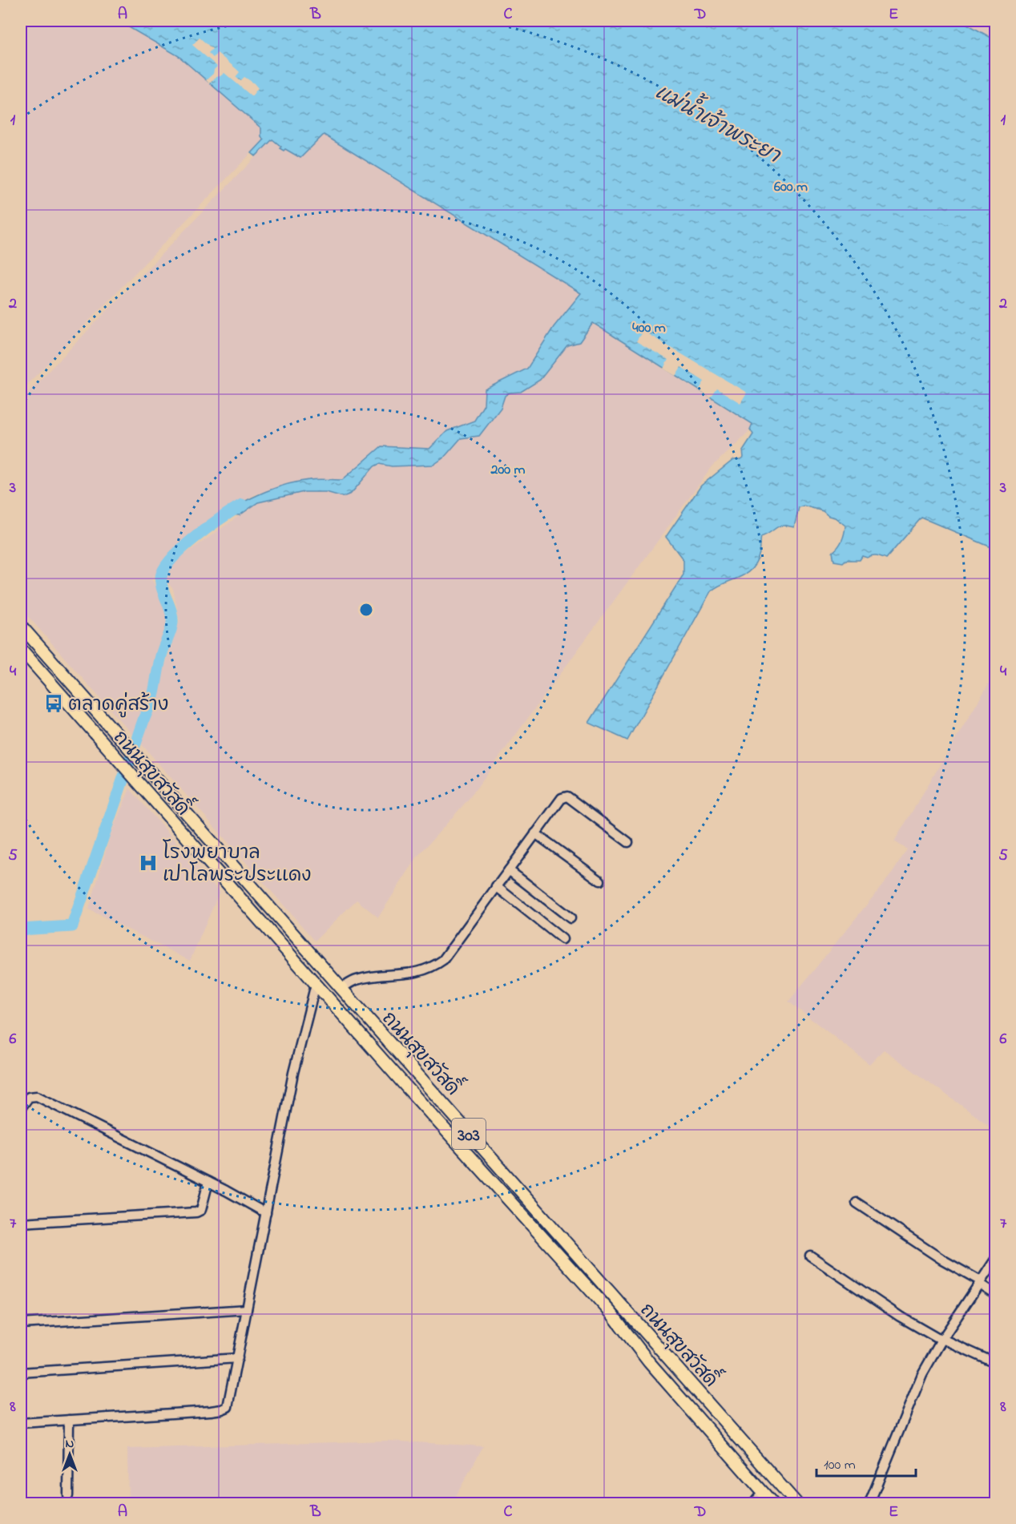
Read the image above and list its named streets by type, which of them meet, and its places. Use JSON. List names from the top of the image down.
{
  "streets": {
    "main road": ["ถนนสุขสวัสดิ์", "303"]
  },
  "water": ["แม่น้ำเจ้าพระยา"],
  "places": {
    "bus stop": ["ตลาดคู่สร้าง"],
    "hospital": ["โรงพยาบาล เปาโลพระประแดง"]
  },
  "scale_bar": "100 m",
  "north": "top",
  "grid": {
    "columns": [
      "A",
      "B",
      "C",
      "D",
      "E"
    ],
    "rows": [
      "1",
      "2",
      "3",
      "4",
      "5",
      "6",
      "7",
      "8"
    ]
  },
  "rings": ["600 m", "400 m", "200 m"]
}
